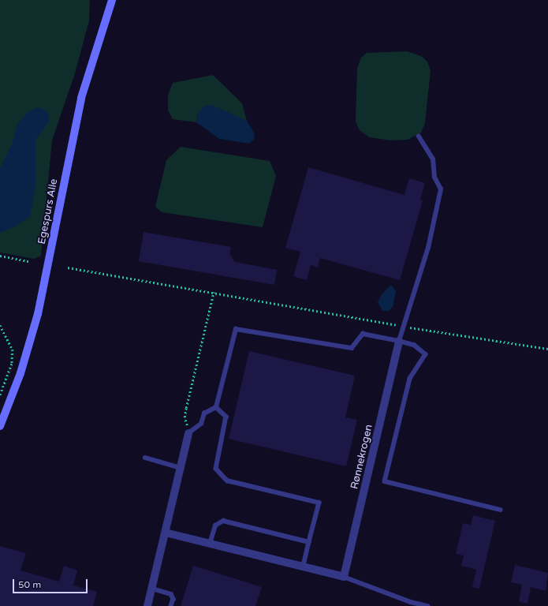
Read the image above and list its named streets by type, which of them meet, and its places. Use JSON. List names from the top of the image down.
{
  "streets": {
    "street": ["Egespurs Alle", "Rønnekrogen"]
  },
  "scale_bar": "50 m"
}
